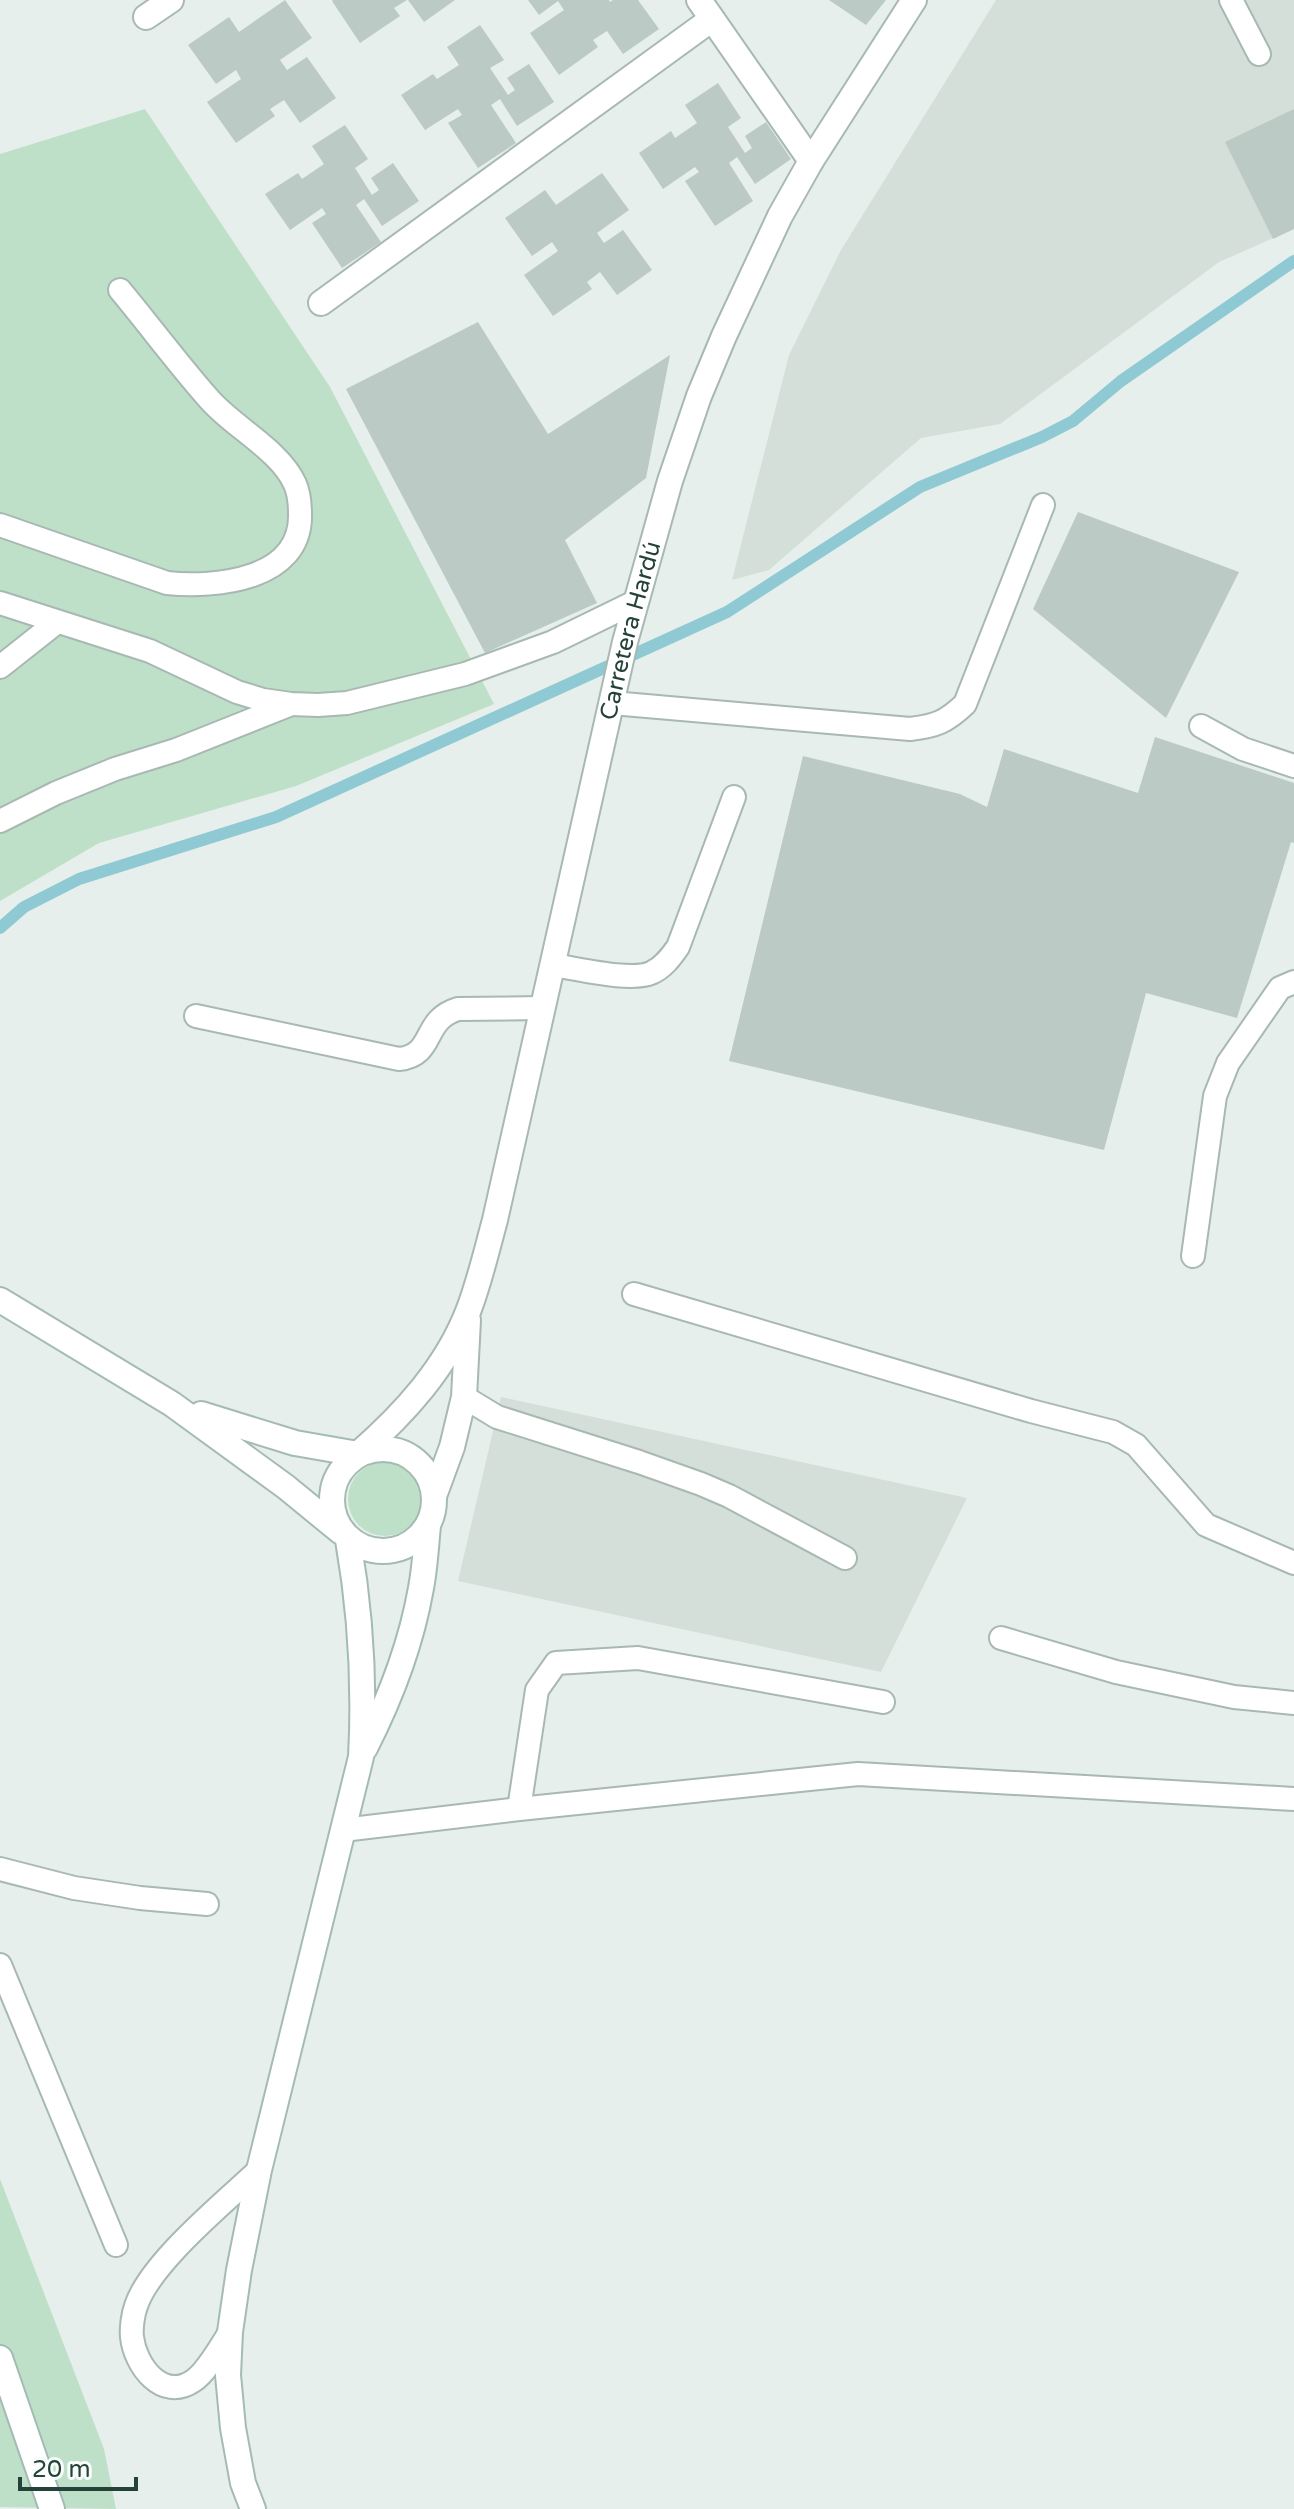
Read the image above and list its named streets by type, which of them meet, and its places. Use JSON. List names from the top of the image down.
{
  "streets": {
    "street": ["Carretera Hardú"]
  },
  "scale_bar": "20 m"
}
